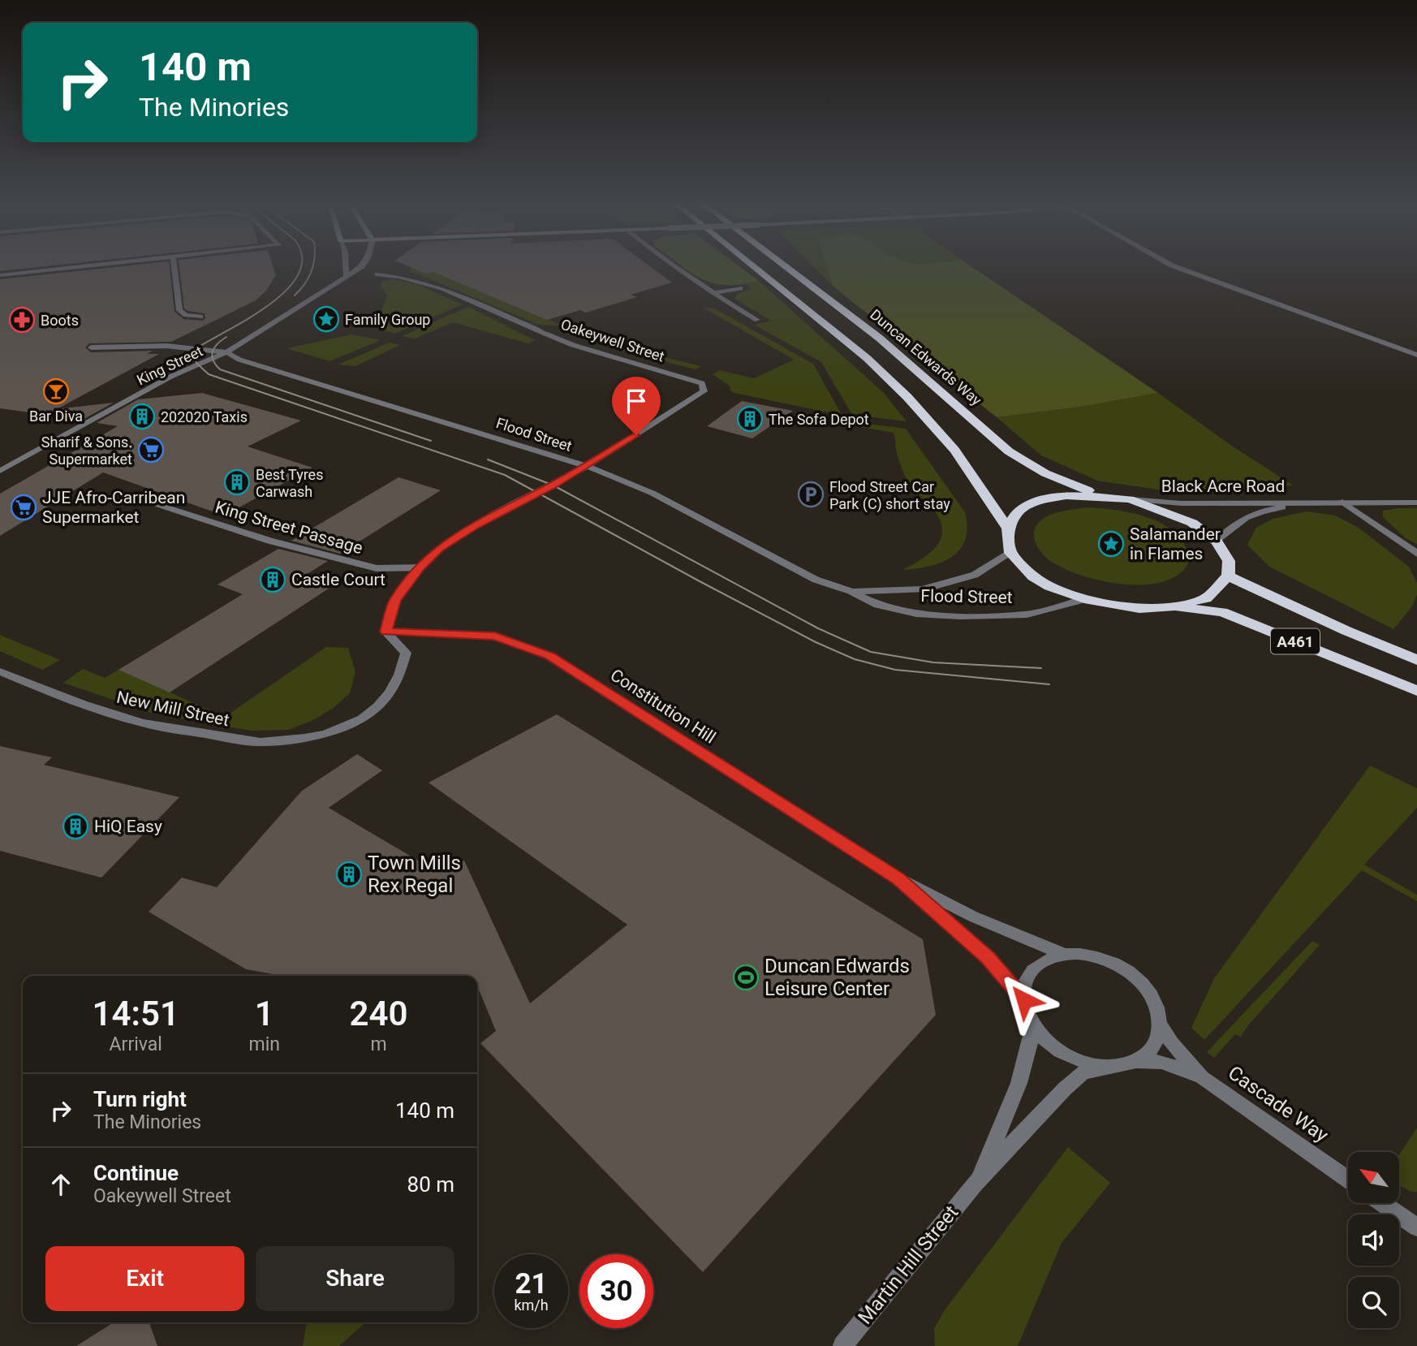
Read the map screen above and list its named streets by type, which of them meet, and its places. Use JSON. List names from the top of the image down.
{
  "streets": {
    "highway": ["Duncan Edwards Way", "A461"],
    "street": [
      "Oakeywell Street",
      "King Street",
      "Flood Street",
      "Black Acre Road",
      "King Street Passage",
      "Constitution Hill",
      "New Mill Street",
      "Cascade Way",
      "Martin Hill Street"
    ]
  },
  "crossings": [
    ["Oakeywell Street", "Flood Street"],
    ["King Street", "Flood Street"],
    ["Flood Street", "A461"],
    ["Constitution Hill", "New Mill Street"],
    ["Constitution Hill", "Cascade Way"],
    ["Constitution Hill", "Martin Hill Street"],
    ["Cascade Way", "Martin Hill Street"]
  ],
  "places": {
    "place": ["Family Group", "Salamander in Flames"],
    "pharmacy": ["Boots"],
    "bar": ["Bar Diva"],
    "building": [
      "202020 Taxis",
      "The Sofa Depot",
      "Best Tyres Carwash",
      "Castle Court",
      "HiQ Easy",
      "Town Mills Rex Regal"
    ],
    "supermarket": ["Sharif & Sons. Supermarket", "JJE Afro-Carribean Supermarket"],
    "parking": ["Flood Street Car Park (C) short stay"],
    "sports": ["Duncan Edwards Leisure Center"]
  },
  "north": "top left",
  "page": {
    "turn": ["140 m", "The Minories"],
    "eta": [
      "14:51",
      "Arrival",
      "1",
      "min",
      "240",
      "m"
    ],
    "list": [
      {
        "name": "Turn right",
        "note": "The Minories",
        "value": "140 m"
      },
      {
        "name": "Continue",
        "note": "Oakeywell Street",
        "value": "80 m"
      }
    ],
    "buttons": ["Exit", "Share"],
    "speed": "21 km/h",
    "limit": "30"
  }
}
